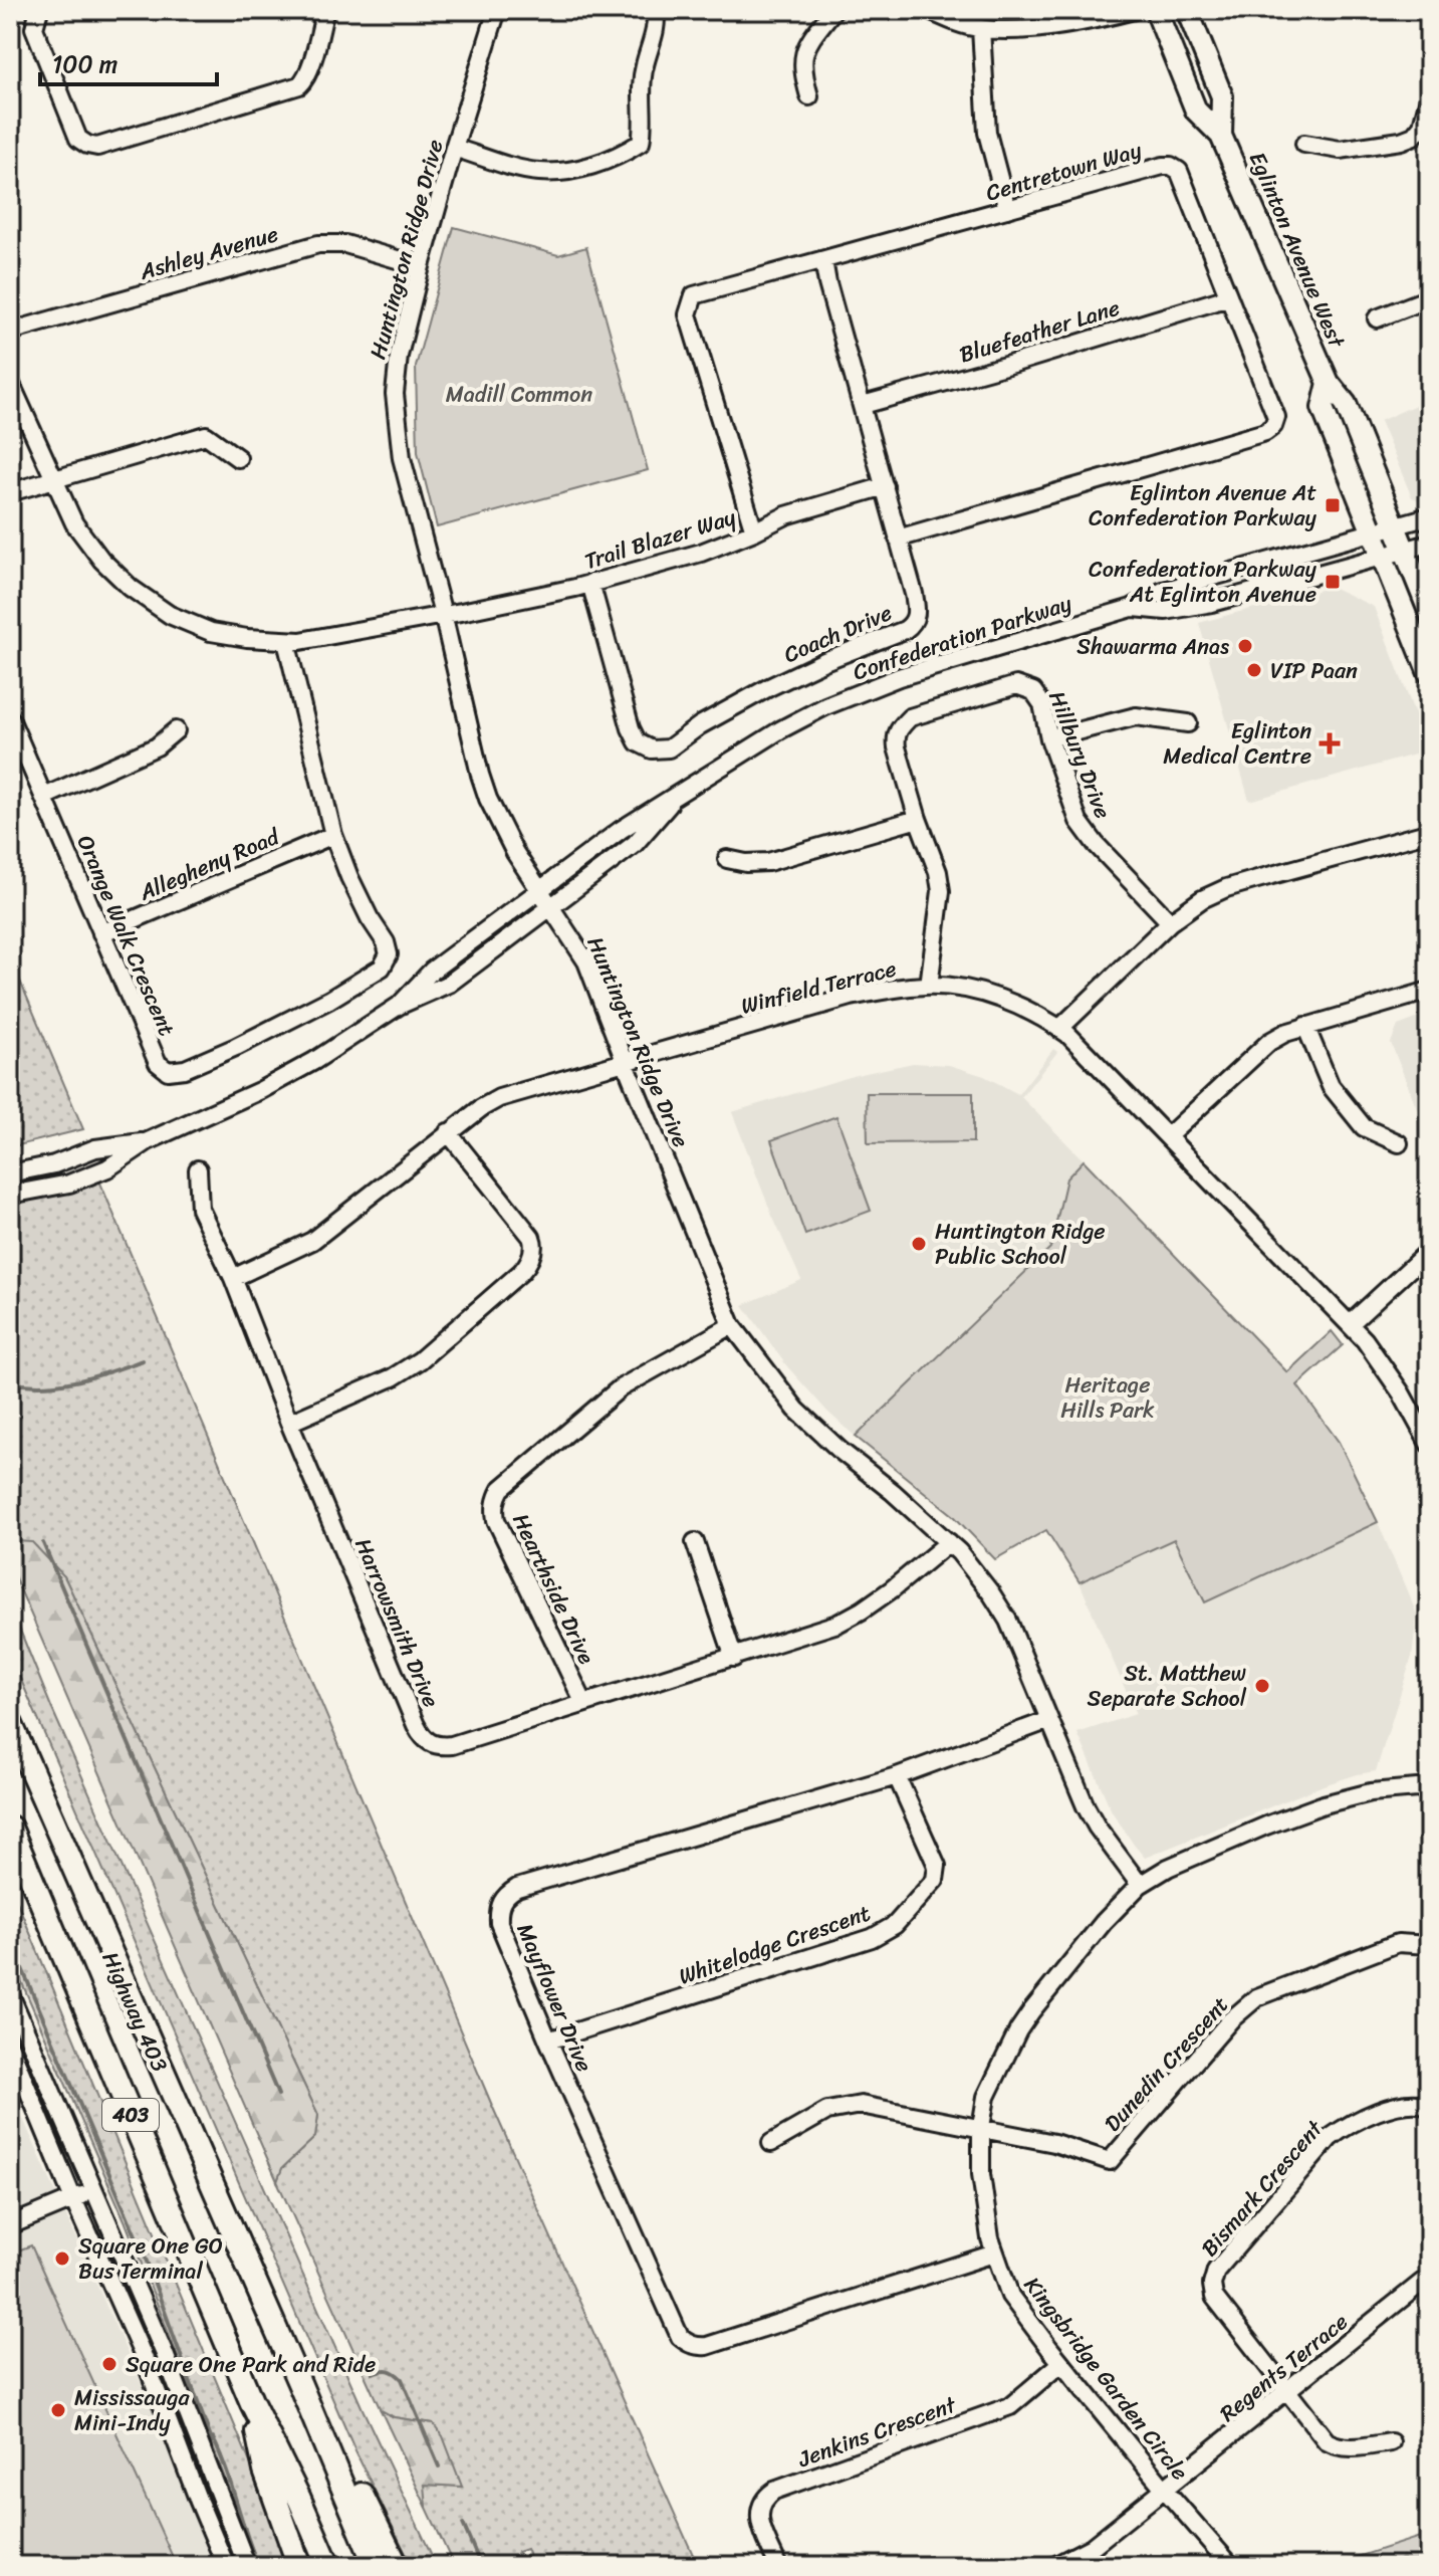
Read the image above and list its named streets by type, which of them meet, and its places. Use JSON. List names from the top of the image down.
{
  "streets": {
    "highway": ["Highway 403", "403"],
    "main road": ["Eglinton Avenue West"],
    "street": [
      "Centretown Way",
      "Huntington Ridge Drive",
      "Ashley Avenue",
      "Bluefeather Lane",
      "Trail Blazer Way",
      "Coach Drive",
      "Confederation Parkway",
      "Hillbury Drive",
      "Allegheny Road",
      "Orange Walk Crescent",
      "Winfield Terrace",
      "Hearthside Drive",
      "Harrowsmith Drive",
      "Whitelodge Crescent",
      "Mayflower Drive",
      "Dunedin Crescent",
      "Bismark Crescent",
      "Regents Terrace",
      "Kingsbridge Garden Circle",
      "Jenkins Crescent"
    ]
  },
  "crossings": [
    ["Centretown Way", "Bluefeather Lane"],
    ["Centretown Way", "Trail Blazer Way"],
    ["Centretown Way", "Coach Drive"],
    ["Huntington Ridge Drive", "Ashley Avenue"],
    ["Huntington Ridge Drive", "Trail Blazer Way"],
    ["Huntington Ridge Drive", "Confederation Parkway"],
    ["Huntington Ridge Drive", "Winfield Terrace"],
    ["Huntington Ridge Drive", "Hearthside Drive"],
    ["Huntington Ridge Drive", "Harrowsmith Drive"],
    ["Huntington Ridge Drive", "Mayflower Drive"],
    ["Huntington Ridge Drive", "Kingsbridge Garden Circle"],
    ["Eglinton Avenue West", "Confederation Parkway"],
    ["Bluefeather Lane", "Coach Drive"],
    ["Trail Blazer Way", "Coach Drive"],
    ["Trail Blazer Way", "Orange Walk Crescent"],
    ["Hillbury Drive", "Winfield Terrace"],
    ["Allegheny Road", "Orange Walk Crescent"],
    ["Winfield Terrace", "Harrowsmith Drive"],
    ["Hearthside Drive", "Harrowsmith Drive"],
    ["Whitelodge Crescent", "Mayflower Drive"],
    ["Mayflower Drive", "Kingsbridge Garden Circle"],
    ["Dunedin Crescent", "Kingsbridge Garden Circle"],
    ["Bismark Crescent", "Regents Terrace"],
    ["Regents Terrace", "Kingsbridge Garden Circle"],
    ["Kingsbridge Garden Circle", "Jenkins Crescent"]
  ],
  "parks": ["Madill Common", "Heritage Hills Park"],
  "places": {
    "transit": ["Eglinton Avenue At Confederation Parkway", "Confederation Parkway At Eglinton Avenue"],
    "other": [
      "Shawarma Anas",
      "VIP Paan",
      "Huntington Ridge Public School",
      "St. Matthew Separate School",
      "Square One GO Bus Terminal",
      "Square One Park and Ride",
      "Mississauga Mini-Indy"
    ],
    "health": ["Eglinton Medical Centre"]
  },
  "scale_bar": "100 m"
}
